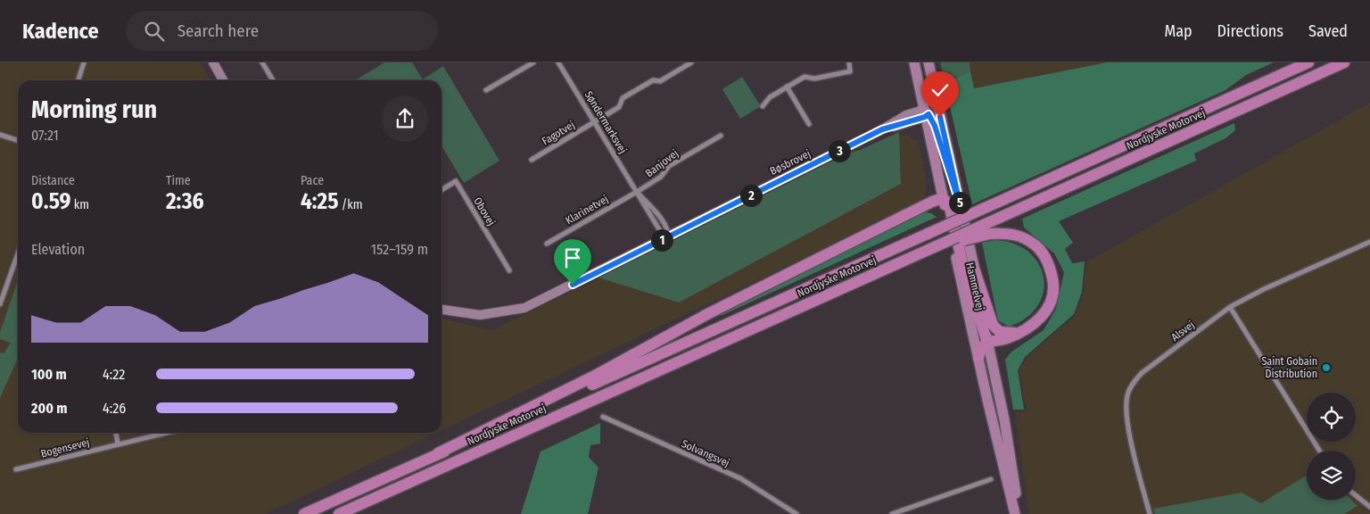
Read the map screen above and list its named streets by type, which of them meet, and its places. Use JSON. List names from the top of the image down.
{
  "streets": {
    "highway": ["Nordjyske Motorvej"],
    "main road": ["Hammelvej"],
    "street": [
      "Søndermarksvej",
      "Fagotvej",
      "Bøsbrovej",
      "Banjovej",
      "Klarinetvej",
      "Obovej",
      "Alsvej",
      "Bogensevej",
      "Solvangsvej"
    ]
  },
  "crossings": [
    ["Søndermarksvej", "Fagotvej"],
    ["Søndermarksvej", "Bøsbrovej"],
    ["Søndermarksvej", "Banjovej"],
    ["Søndermarksvej", "Klarinetvej"],
    ["Bøsbrovej", "Hammelvej"],
    ["Banjovej", "Klarinetvej"]
  ],
  "places": ["Saint Gobain Distribution"],
  "page": {
    "header": "Kadence",
    "search": "Search here",
    "nav": ["Map", "Directions", "Saved"],
    "heading": ["Morning run", "07:21"],
    "pins": [
      "3",
      "2",
      "5",
      "1"
    ],
    "stats": [
      ["Distance", "0.59 km"],
      ["Time", "2:36"],
      ["Pace", "4:25 /km"]
    ],
    "chart": ["Elevation", "152–159 m"],
    "list": [
      {
        "name": "100 m",
        "note": "4:22"
      },
      {
        "name": "200 m",
        "note": "4:26"
      }
    ]
  }
}
